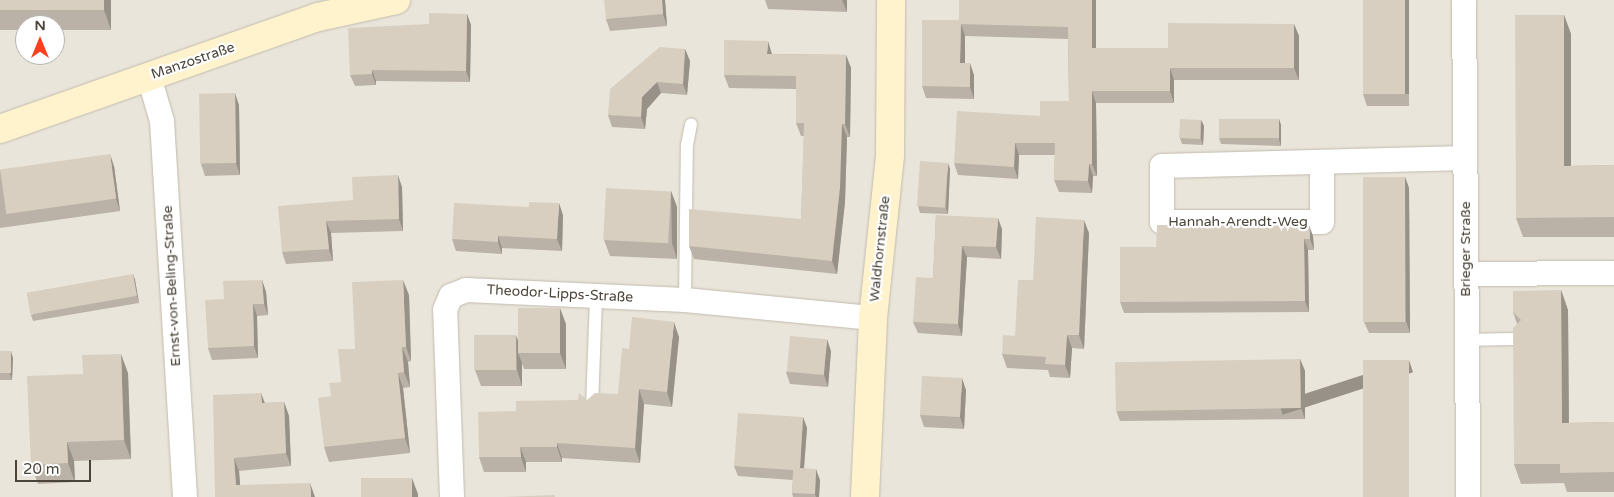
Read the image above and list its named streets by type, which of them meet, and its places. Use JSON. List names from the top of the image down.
{
  "streets": {
    "street": [
      "Manzostraße",
      "Hannah-Arendt-Weg",
      "Waldhornstraße",
      "Brieger Straße",
      "Ernst-von-Beling-Straße",
      "Theodor-Lipps-Straße"
    ]
  },
  "crossings": [
    ["Manzostraße", "Ernst-von-Beling-Straße"],
    ["Hannah-Arendt-Weg", "Brieger Straße"],
    ["Waldhornstraße", "Theodor-Lipps-Straße"]
  ],
  "scale_bar": "20 m",
  "north": "top"
}
